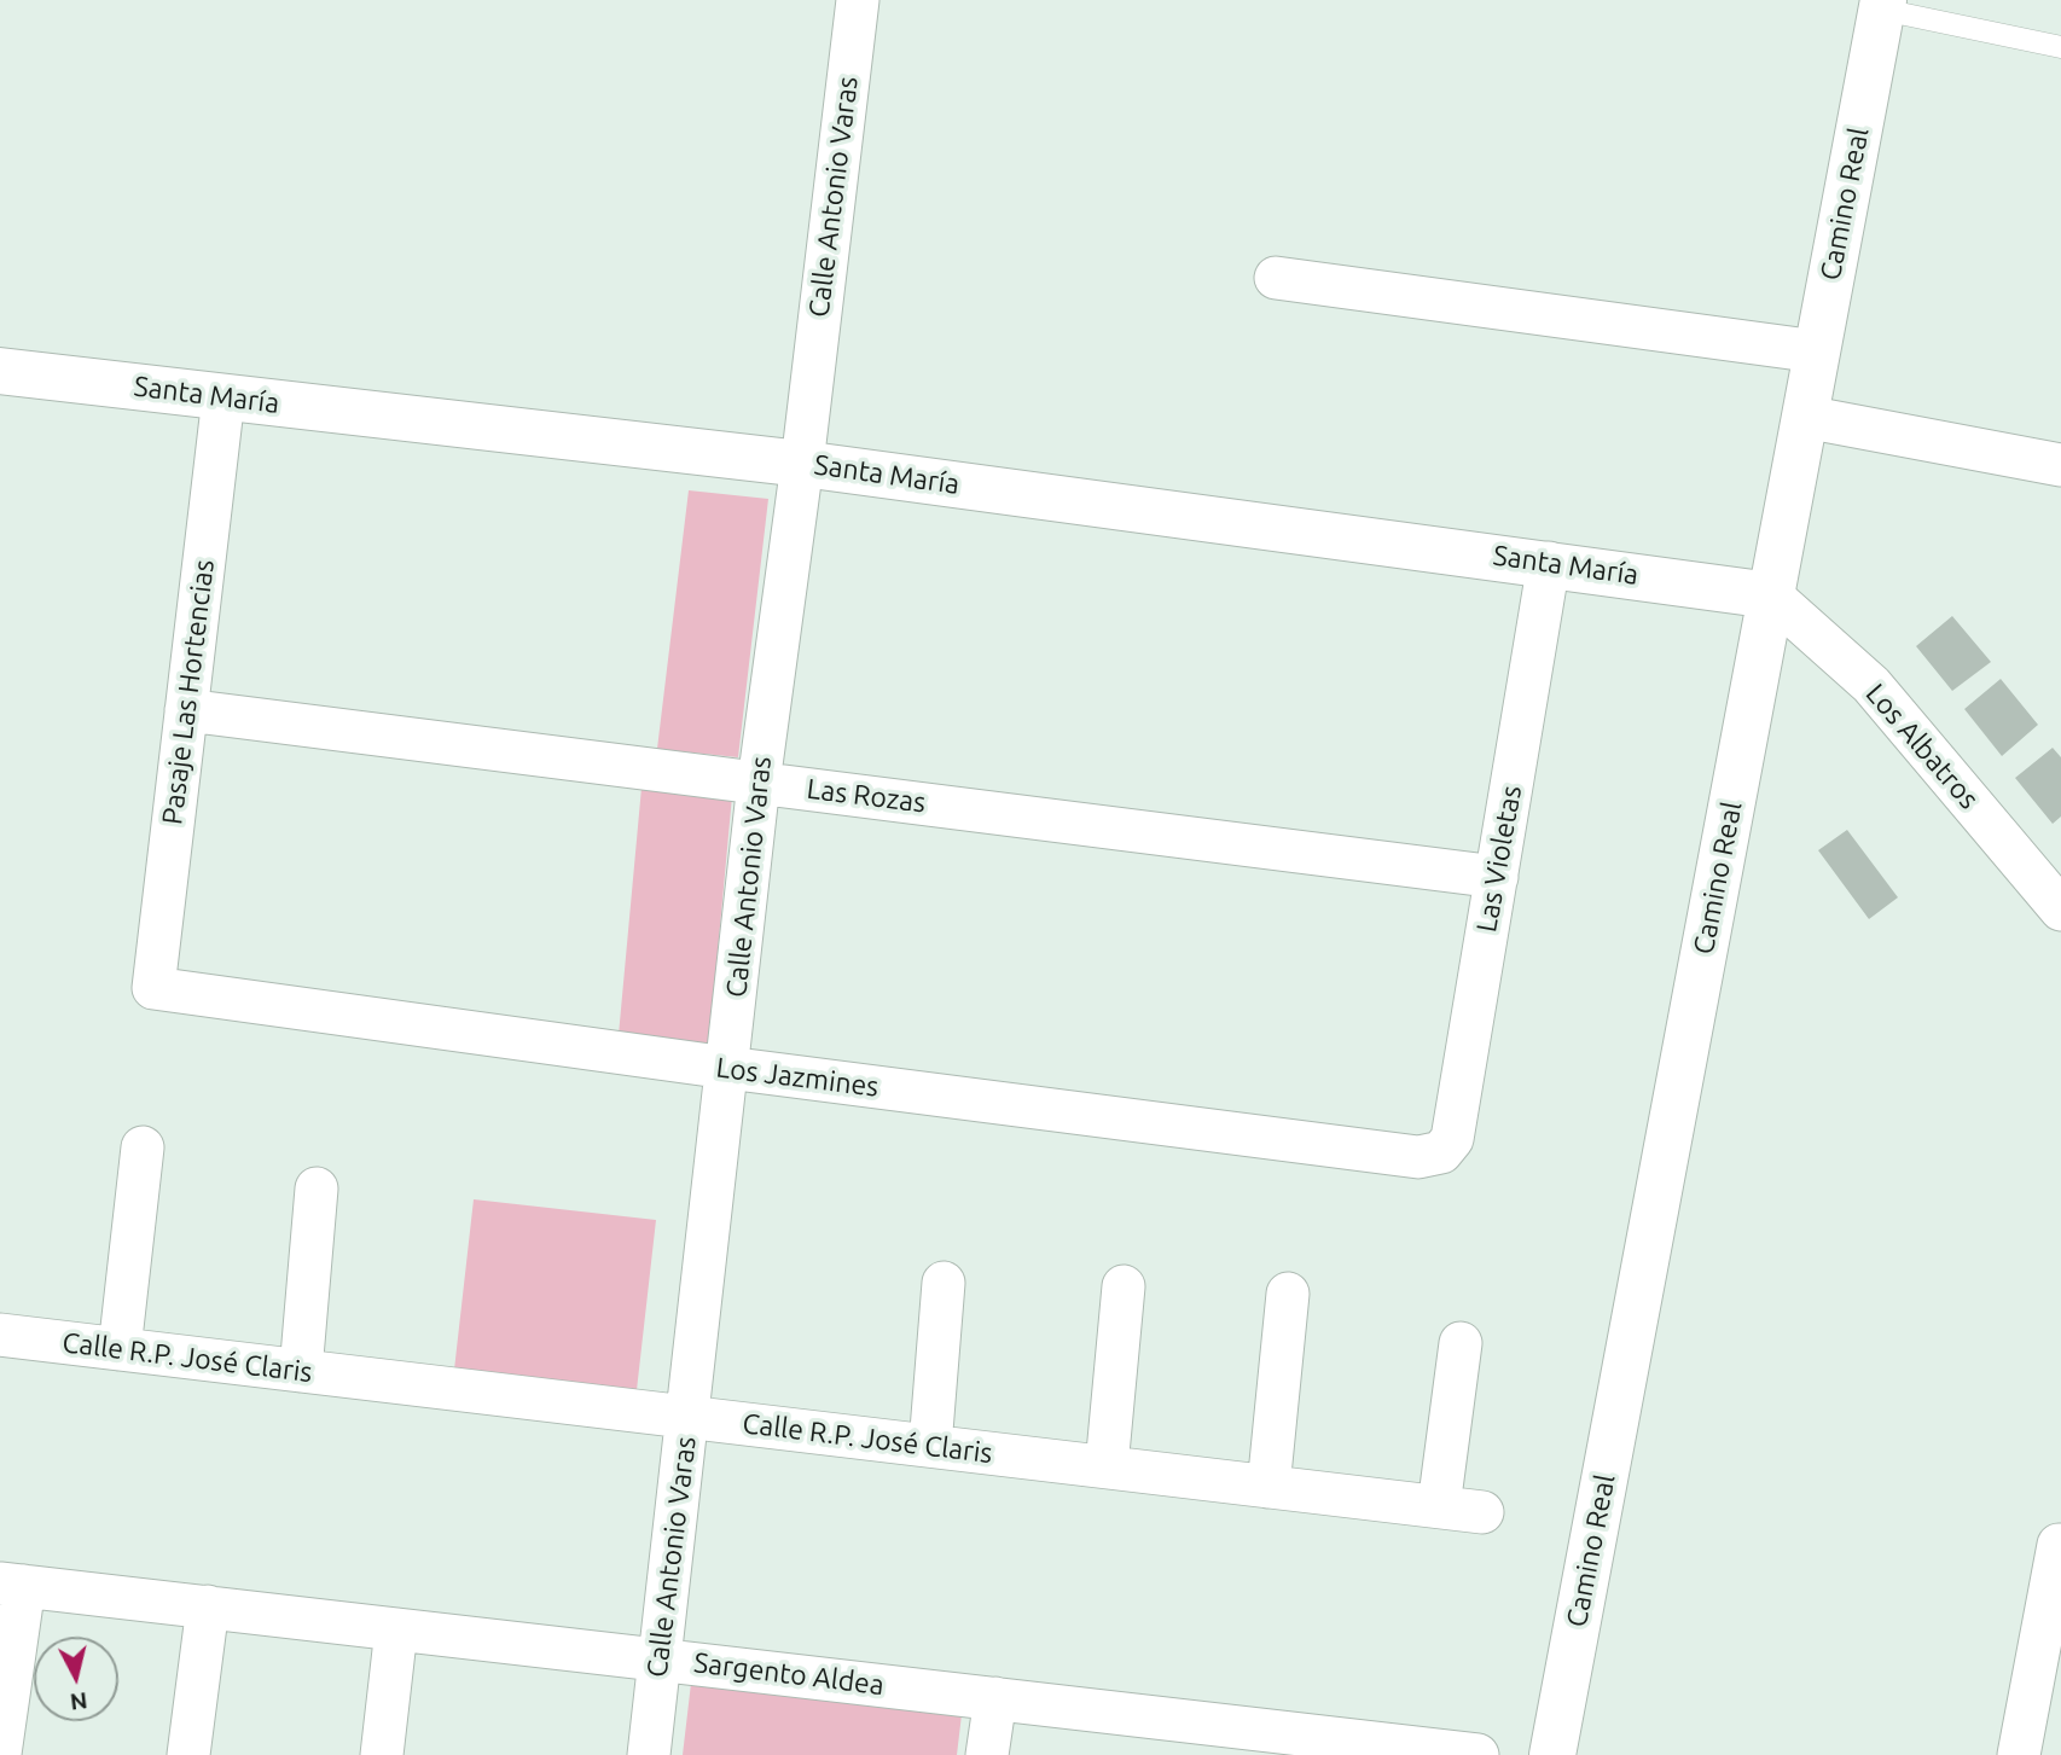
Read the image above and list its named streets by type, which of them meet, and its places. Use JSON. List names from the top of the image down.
{
  "streets": {
    "street": [
      "Calle Antonio Varas",
      "Camino Real",
      "Santa María",
      "Pasaje Las Hortencias",
      "Los Albatros",
      "Las Rozas",
      "Las Violetas",
      "Los Jazmines",
      "Calle R.P. José Claris",
      "Sargento Aldea"
    ]
  },
  "crossings": [
    ["Calle Antonio Varas", "Santa María"],
    ["Calle Antonio Varas", "Las Rozas"],
    ["Calle Antonio Varas", "Los Jazmines"],
    ["Calle Antonio Varas", "Calle R.P. José Claris"],
    ["Calle Antonio Varas", "Sargento Aldea"],
    ["Camino Real", "Santa María"],
    ["Camino Real", "Los Albatros"],
    ["Santa María", "Pasaje Las Hortencias"],
    ["Santa María", "Los Albatros"],
    ["Santa María", "Las Violetas"],
    ["Pasaje Las Hortencias", "Las Rozas"],
    ["Pasaje Las Hortencias", "Los Jazmines"],
    ["Las Rozas", "Las Violetas"],
    ["Las Violetas", "Los Jazmines"]
  ],
  "north": "bottom"
}
